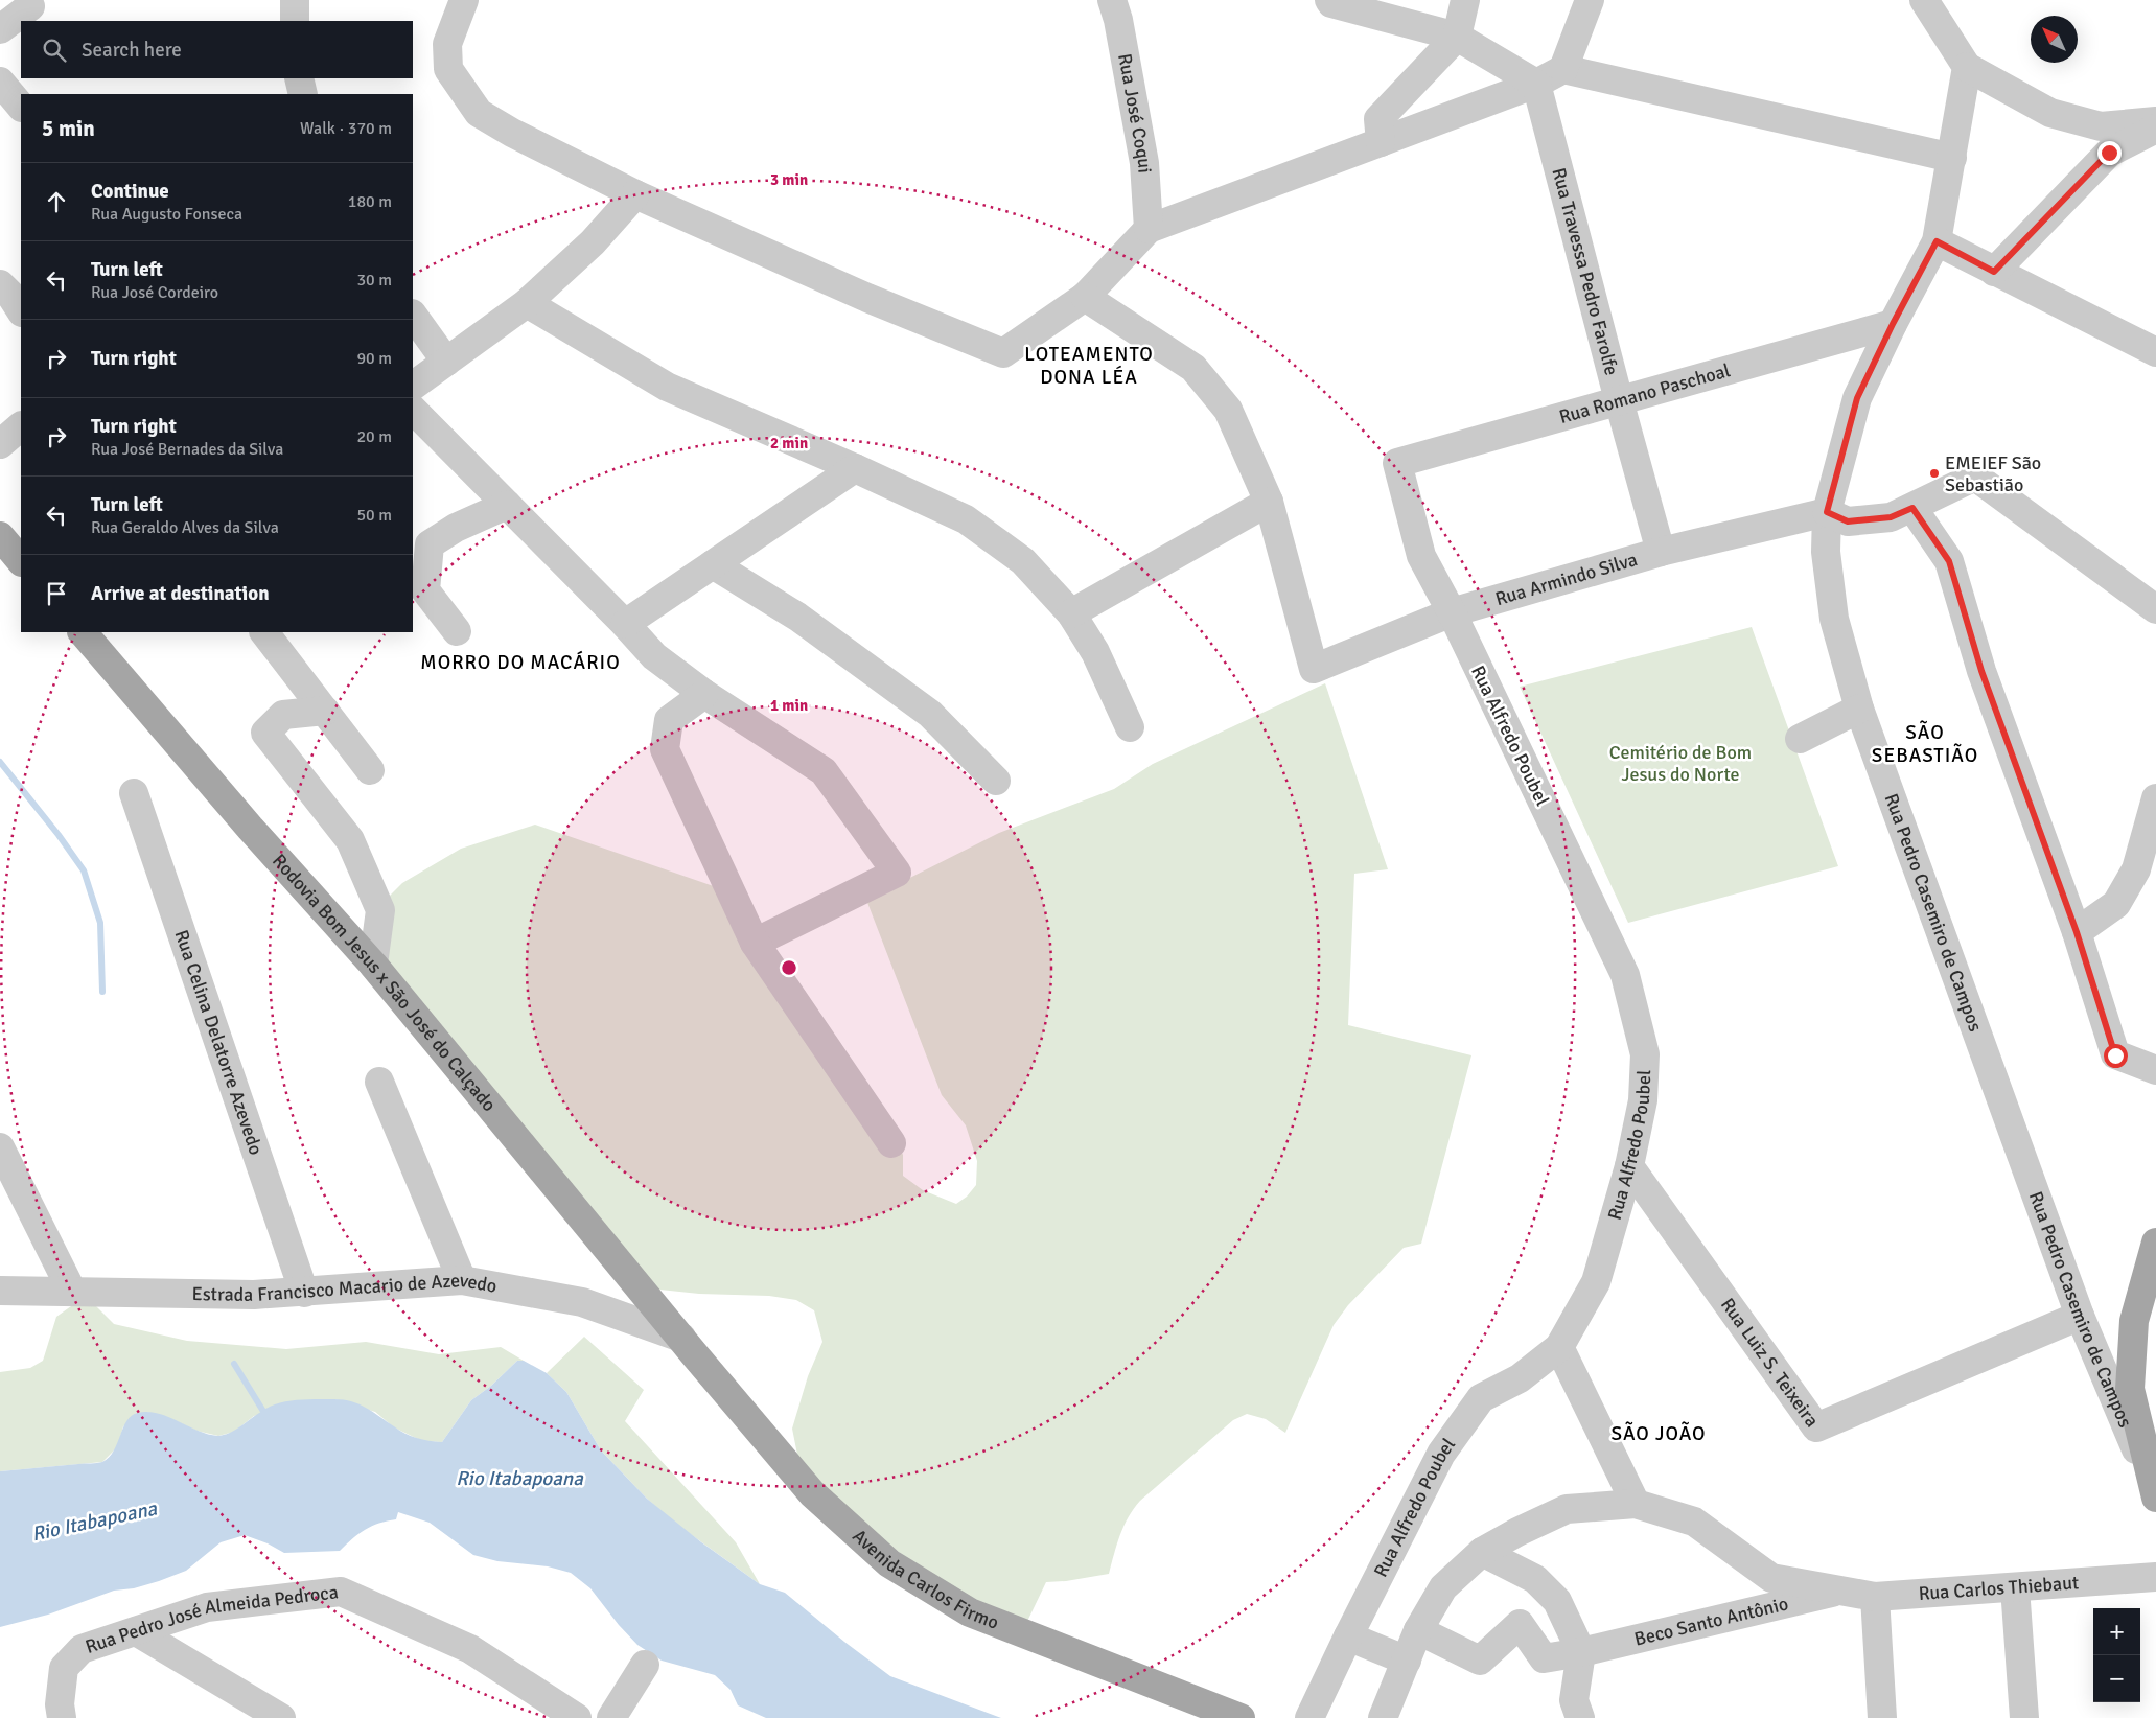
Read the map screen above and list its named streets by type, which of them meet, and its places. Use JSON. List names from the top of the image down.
{
  "streets": {
    "main road": ["Rodovia Bom Jesus x São José do Calçado", "Avenida Carlos Firmo"],
    "street": [
      "Rua José Coqui",
      "Rua Travessa Pedro Farolfe",
      "Rua Romano Paschoal",
      "Rua Armindo Silva",
      "Rua Alfredo Poubel",
      "Rua Pedro Casemiro de Campos",
      "Rua Celina Delatorre Azevedo",
      "Estrada Francisco Macario de Azevedo",
      "Rua Luiz S. Teixeira",
      "Rua Carlos Thiebaut",
      "Beco Santo Antônio",
      "Rua Pedro José Almeida Pedroca"
    ]
  },
  "crossings": [
    ["Rua Travessa Pedro Farolfe", "Rua Romano Paschoal"],
    ["Rua Travessa Pedro Farolfe", "Rua Armindo Silva"],
    ["Rua Romano Paschoal", "Rua Alfredo Poubel"],
    ["Rua Romano Paschoal", "Rua Pedro Casemiro de Campos"],
    ["Rua Armindo Silva", "Rua Alfredo Poubel"],
    ["Rua Armindo Silva", "Rua Pedro Casemiro de Campos"],
    ["Rua Alfredo Poubel", "Rua Luiz S. Teixeira"],
    ["Rua Pedro Casemiro de Campos", "Rua Luiz S. Teixeira"],
    ["Rodovia Bom Jesus x São José do Calçado", "Estrada Francisco Macario de Azevedo"],
    ["Rodovia Bom Jesus x São José do Calçado", "Avenida Carlos Firmo"],
    ["Rua Celina Delatorre Azevedo", "Estrada Francisco Macario de Azevedo"],
    ["Estrada Francisco Macario de Azevedo", "Avenida Carlos Firmo"],
    ["Rua Carlos Thiebaut", "Beco Santo Antônio"]
  ],
  "districts": [
    "LOTEAMENTO DONA LÉA",
    "MORRO DO MACÁRIO",
    "SÃO SEBASTIÃO",
    "SÃO JOÃO"
  ],
  "water": ["Rio Itabapoana"],
  "parks": ["Cemitério de Bom Jesus do Norte"],
  "places": ["EMEIEF São Sebastião"],
  "north": "top left",
  "page": {
    "search": "Search here",
    "heading": ["5 min", "Walk · 370 m"],
    "list": [
      ["Continue", "Rua Augusto Fonseca", "180 m"],
      ["Turn left", "Rua José Cordeiro", "30 m"],
      ["Turn right", "90 m"],
      ["Turn right", "Rua José Bernades da Silva", "20 m"],
      ["Turn left", "Rua Geraldo Alves da Silva", "50 m"],
      "Arrive at destination"
    ],
    "map_buttons": ["+", "−"]
  },
  "rings": ["3 min", "2 min", "1 min"]
}
